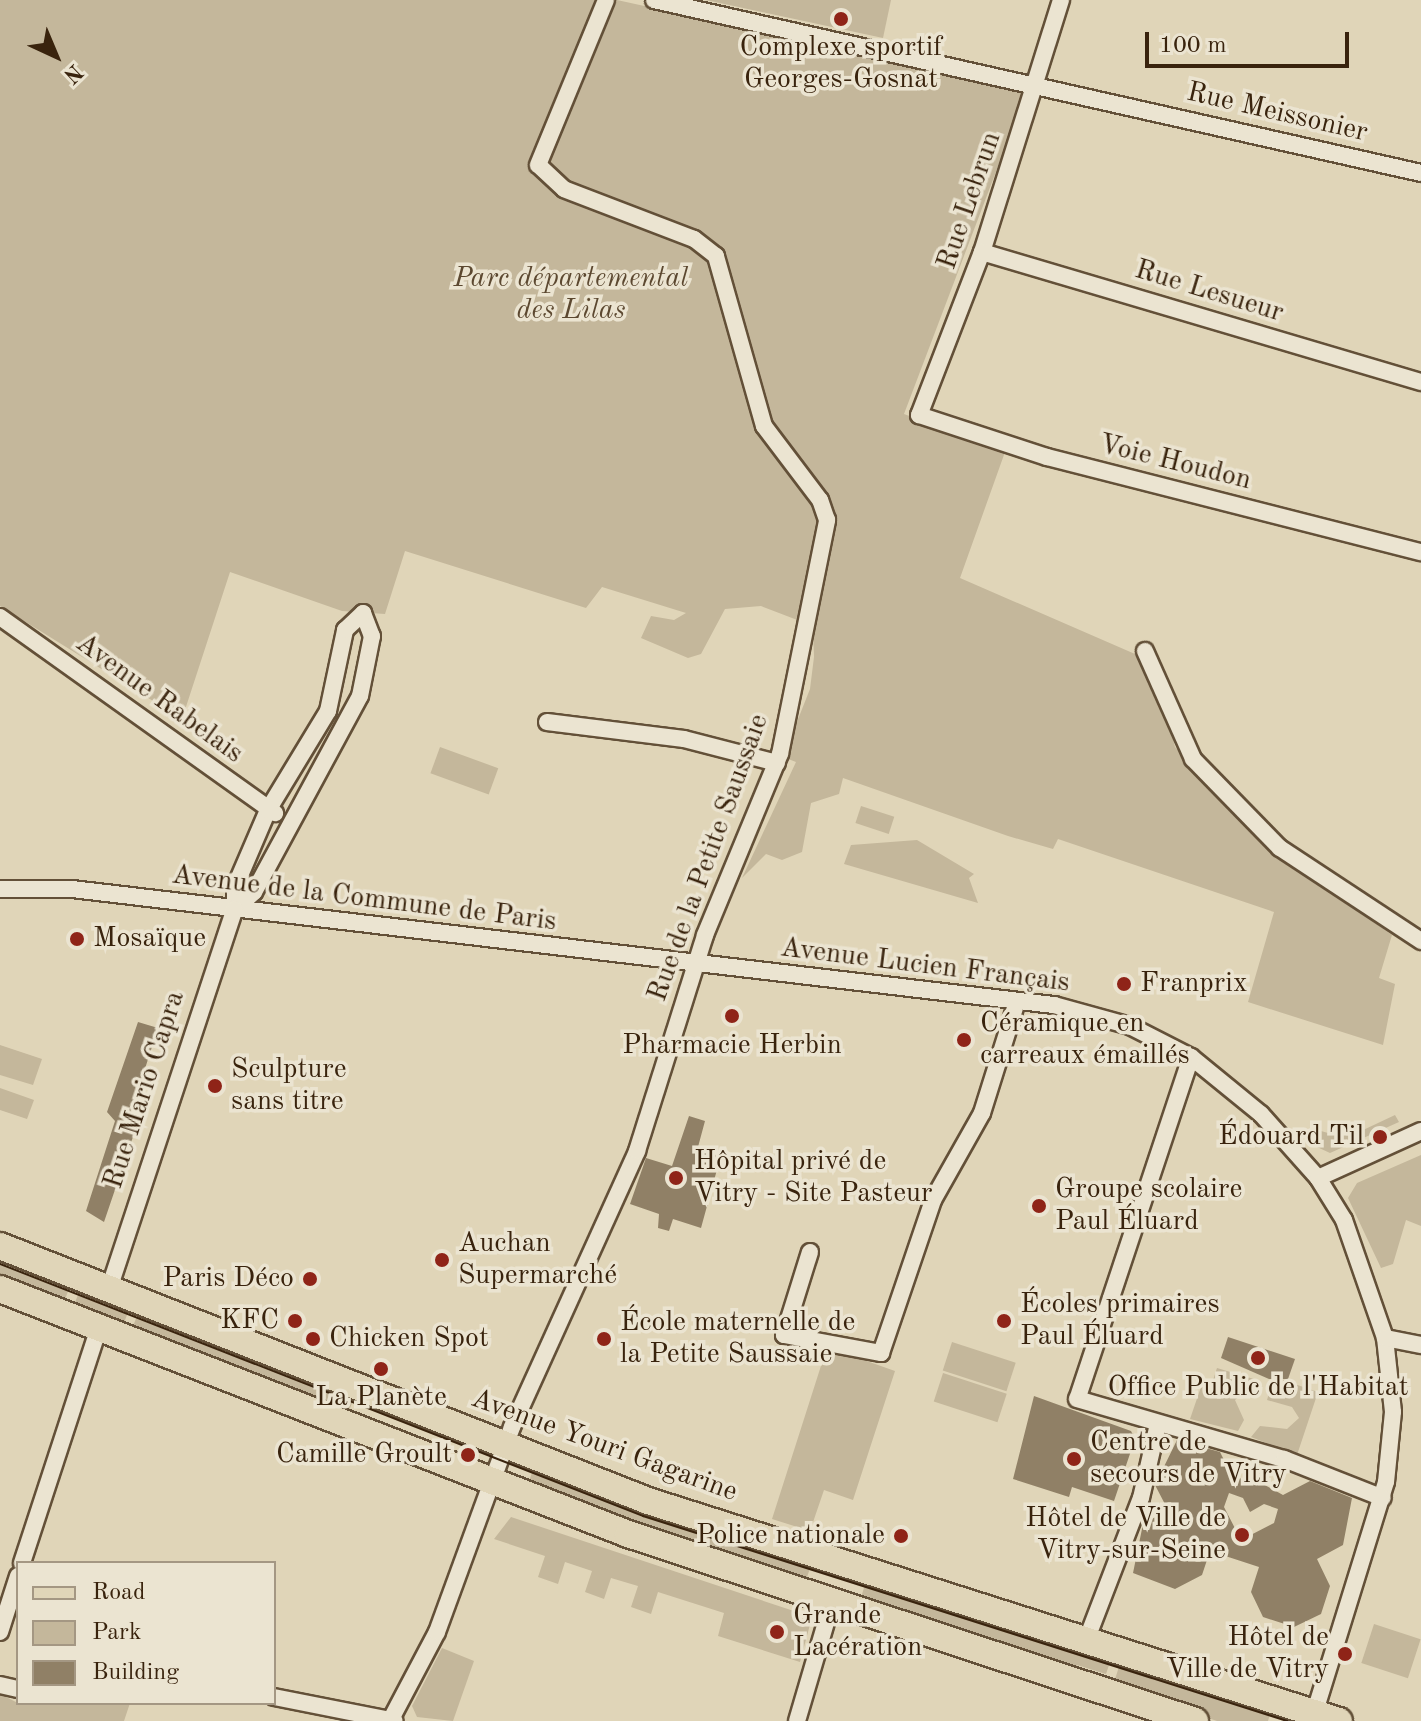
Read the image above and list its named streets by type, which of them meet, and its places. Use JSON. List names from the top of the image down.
{
  "streets": {
    "main road": ["Avenue Youri Gagarine"],
    "street": [
      "Rue Meissonier",
      "Rue Lebrun",
      "Rue Lesueur",
      "Voie Houdon",
      "Avenue Rabelais",
      "Rue de la Petite Saussaie",
      "Avenue de la Commune de Paris",
      "Avenue Lucien Français",
      "Rue Mario Capra"
    ]
  },
  "crossings": [
    ["Rue Meissonier", "Rue Lebrun"],
    ["Rue Lebrun", "Rue Lesueur"],
    ["Rue Lebrun", "Voie Houdon"],
    ["Avenue Rabelais", "Rue Mario Capra"],
    ["Rue de la Petite Saussaie", "Avenue de la Commune de Paris"],
    ["Rue de la Petite Saussaie", "Avenue Youri Gagarine"],
    ["Avenue de la Commune de Paris", "Avenue Lucien Français"],
    ["Avenue de la Commune de Paris", "Rue Mario Capra"],
    ["Avenue Lucien Français", "Avenue Youri Gagarine"],
    ["Rue Mario Capra", "Avenue Youri Gagarine"]
  ],
  "parks": ["Parc départemental des Lilas"],
  "places": [
    "Complexe sportif Georges-Gosnat",
    "Mosaïque",
    "Franprix",
    "Pharmacie Herbin",
    "Céramique en carreaux émaillés",
    "Sculpture sans titre",
    "Édouard Til",
    "Hôpital privé de Vitry - Site Pasteur",
    "Groupe scolaire Paul Éluard",
    "Auchan Supermarché",
    "Paris Déco",
    "KFC",
    "Écoles primaires Paul Éluard",
    "Chicken Spot",
    "École maternelle de la Petite Saussaie",
    "Office Public de l'Habitat",
    "La Planète",
    "Camille Groult",
    "Centre de secours de Vitry",
    "Hôtel de Ville de Vitry-sur-Seine",
    "Police nationale",
    "Grande Lacération",
    "Hôtel de Ville de Vitry"
  ],
  "legend": ["Road", "Park", "Building"],
  "scale_bar": "100 m",
  "north": "bottom right"
}
